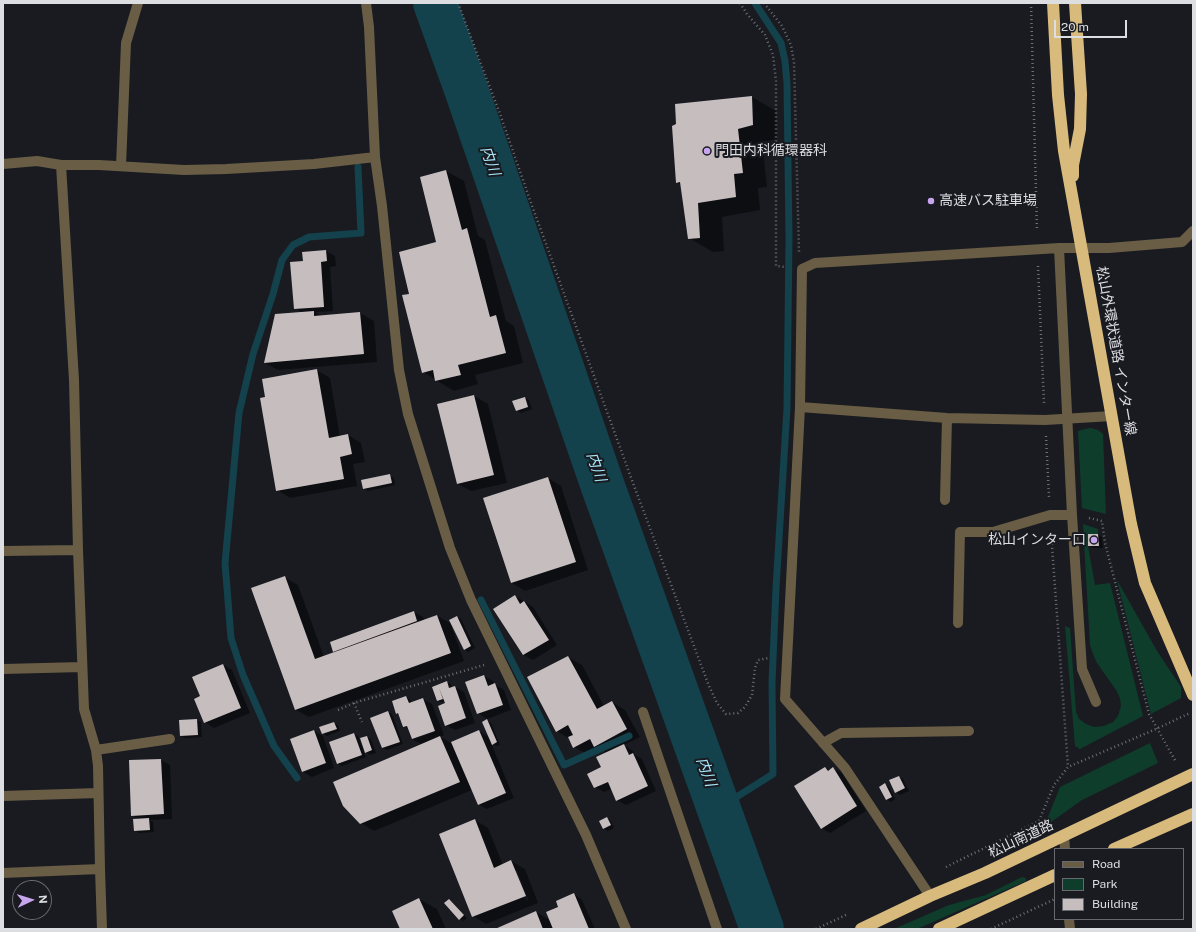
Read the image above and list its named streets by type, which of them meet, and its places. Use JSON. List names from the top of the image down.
{
  "streets": {
    "highway": ["松山外環状道路 インター線", "松山南道路"]
  },
  "water": ["内川"],
  "places": ["門田内科循環器科", "高速バス駐車場", "松山インター口"],
  "legend": ["Road", "Park", "Building"],
  "scale_bar": "20 m",
  "north": "right"
}
